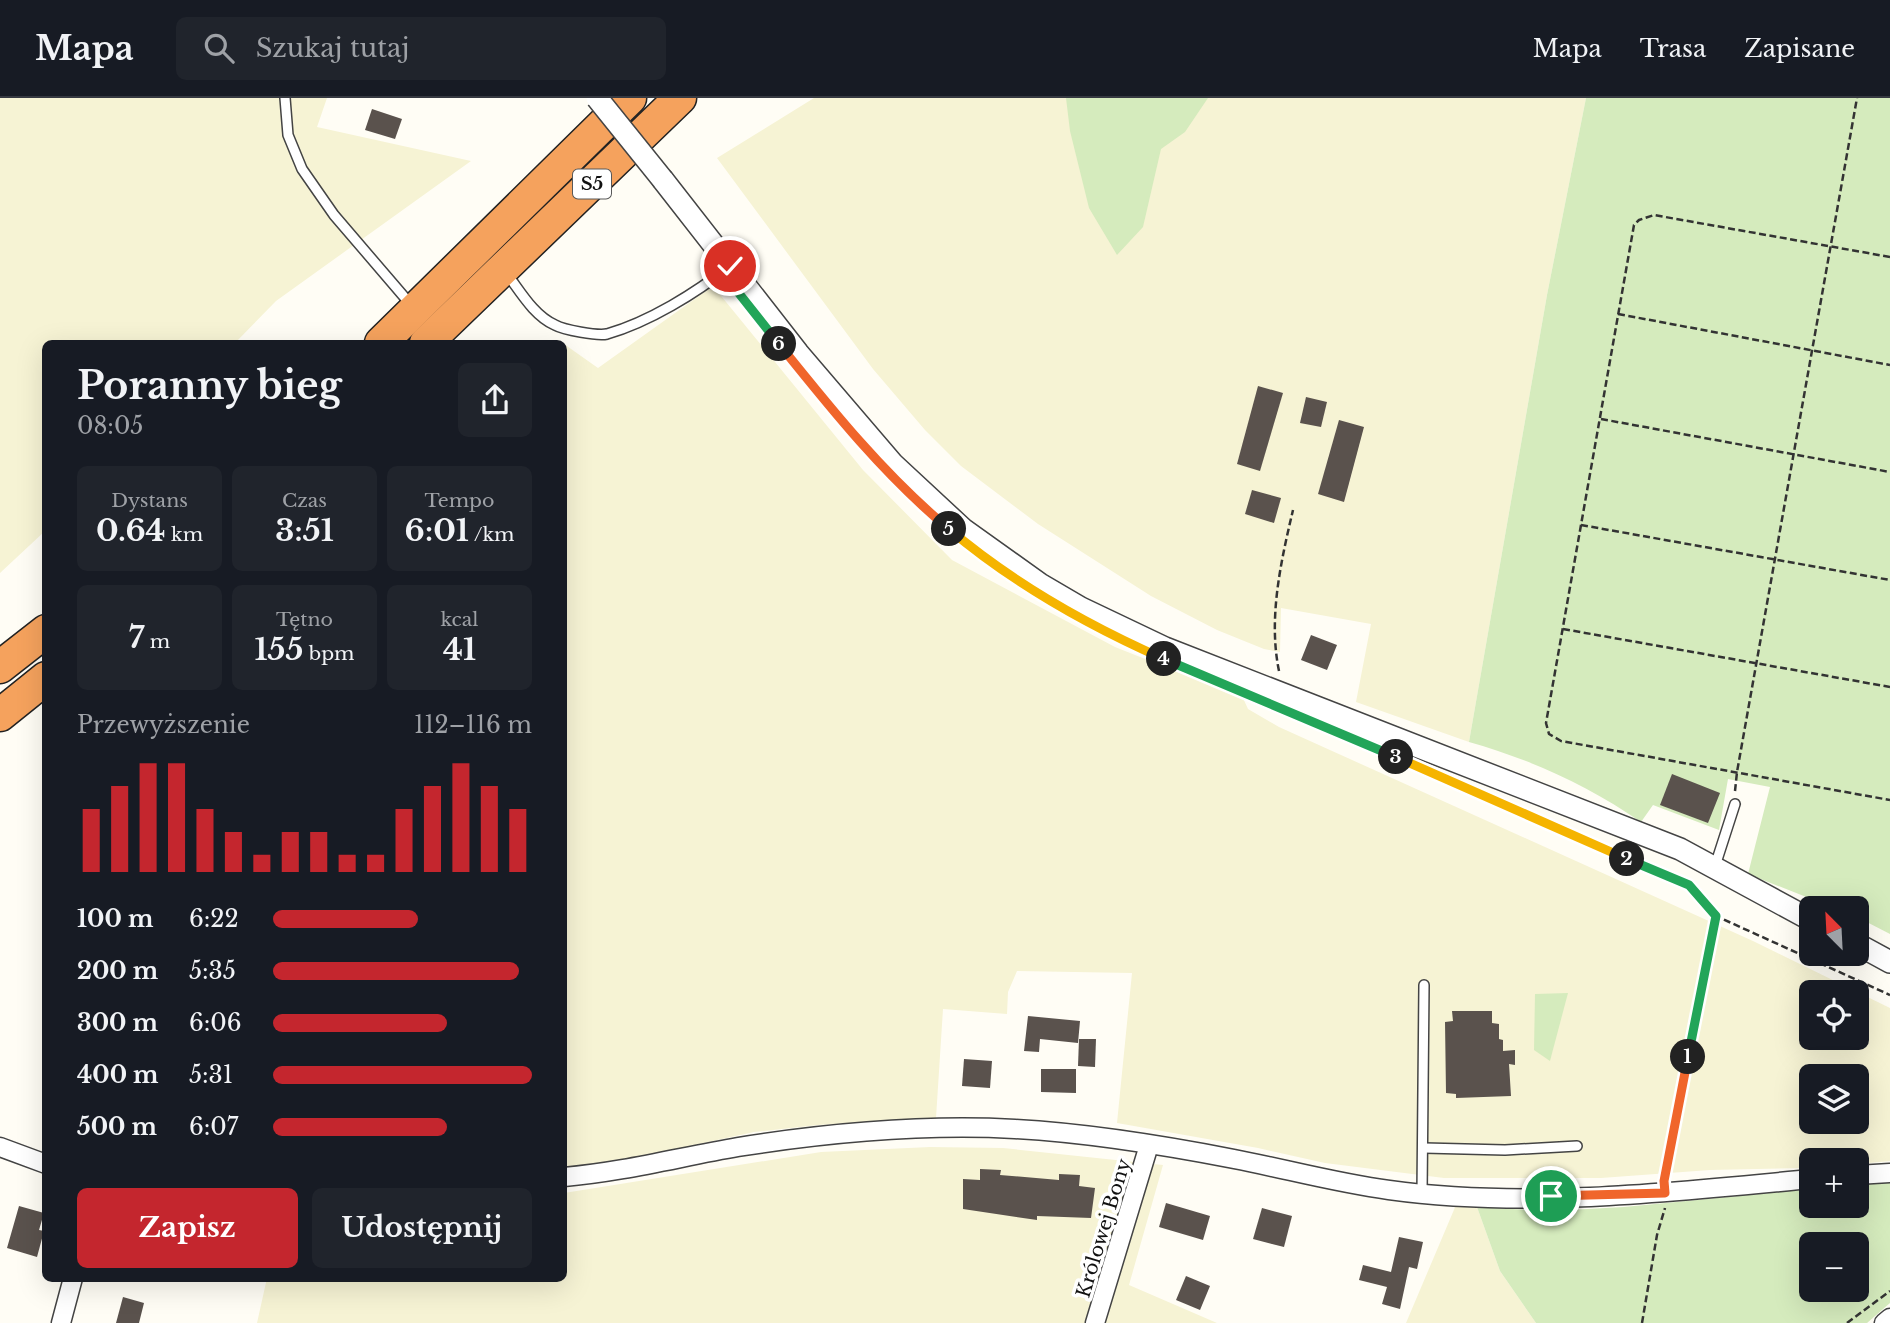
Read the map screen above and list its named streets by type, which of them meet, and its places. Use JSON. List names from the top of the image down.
{
  "streets": {
    "highway": ["S5"],
    "street": ["Królowej Bony"]
  },
  "north": "top left",
  "page": {
    "header": "Mapa",
    "search": "Szukaj tutaj",
    "nav": ["Mapa", "Trasa", "Zapisane"],
    "pins": [
      "6",
      "5",
      "4",
      "3",
      "2",
      "1"
    ],
    "heading": ["Poranny bieg", "08:05"],
    "stats": [
      ["Dystans", "0.64 km"],
      ["Czas", "3:51"],
      ["Tempo", "6:01 /km"],
      ["7 m"],
      ["Tętno", "155 bpm"],
      ["kcal", "41"]
    ],
    "chart": ["Przewyższenie", "112–116 m"],
    "list": [
      {
        "name": "100 m",
        "note": "6:22"
      },
      {
        "name": "200 m",
        "note": "5:35"
      },
      {
        "name": "300 m",
        "note": "6:06"
      },
      {
        "name": "400 m",
        "note": "5:31"
      },
      {
        "name": "500 m",
        "note": "6:07"
      }
    ],
    "map_buttons": ["+", "−"],
    "buttons": ["Zapisz", "Udostępnij"]
  }
}
